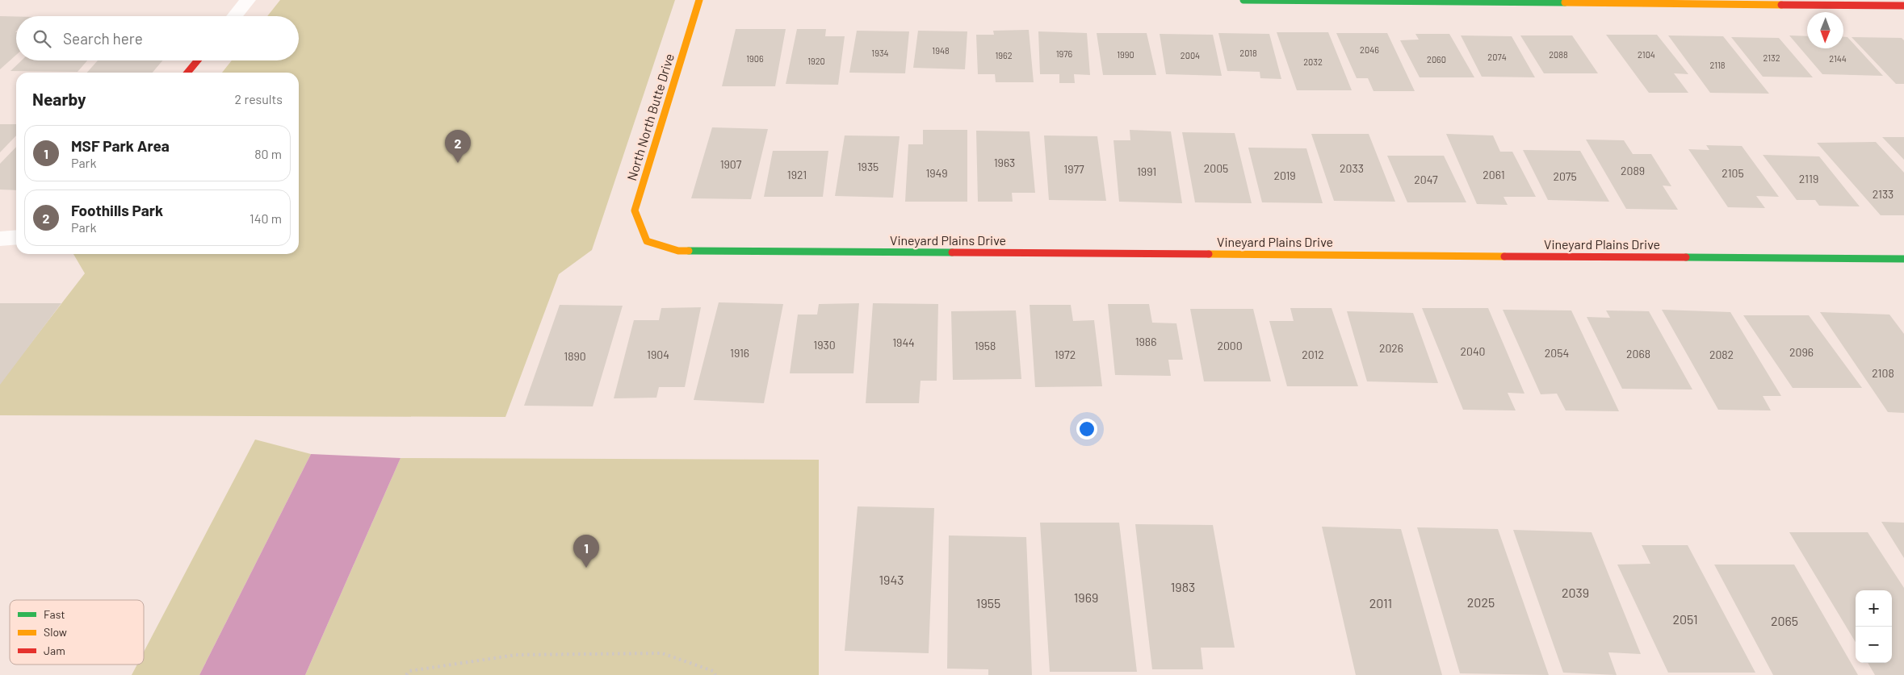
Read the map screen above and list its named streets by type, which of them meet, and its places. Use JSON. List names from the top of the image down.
{
  "streets": {
    "street": ["North North Butte Drive", "Vineyard Plains Drive"]
  },
  "crossings": [
    ["North North Butte Drive", "Vineyard Plains Drive"]
  ],
  "house_numbers": [
    "2046",
    "1948",
    "1934",
    "2018",
    "1976",
    "1990",
    "2088",
    "2104",
    "1962",
    "2004",
    "2074",
    "2132",
    "1906",
    "2144",
    "2060",
    "1920",
    "2032",
    "2118",
    "1963",
    "1907",
    "1935",
    "2005",
    "2033",
    "1977",
    "2089",
    "1991",
    "1949",
    "2105",
    "1921",
    "2061",
    "2019",
    "2075",
    "2119",
    "2047",
    "2133",
    "1986",
    "1944",
    "1930",
    "1958",
    "2000",
    "2026",
    "2040",
    "2096",
    "1916",
    "2054",
    "2068",
    "1904",
    "1972",
    "2012",
    "2082",
    "1890",
    "2108",
    "1943",
    "1983",
    "2039",
    "1969",
    "2025",
    "1955",
    "2011",
    "2051",
    "2065"
  ],
  "legend": ["Fast", "Slow", "Jam"],
  "north": "bottom",
  "page": {
    "search": "Search here",
    "heading": ["Nearby", "2 results"],
    "list": [
      {
        "mark": "1",
        "name": "MSF Park Area",
        "note": "Park",
        "value": "80 m"
      },
      {
        "mark": "2",
        "name": "Foothills Park",
        "note": "Park",
        "value": "140 m"
      }
    ],
    "pins": ["2", "1"],
    "map_buttons": ["+", "−"]
  }
}
